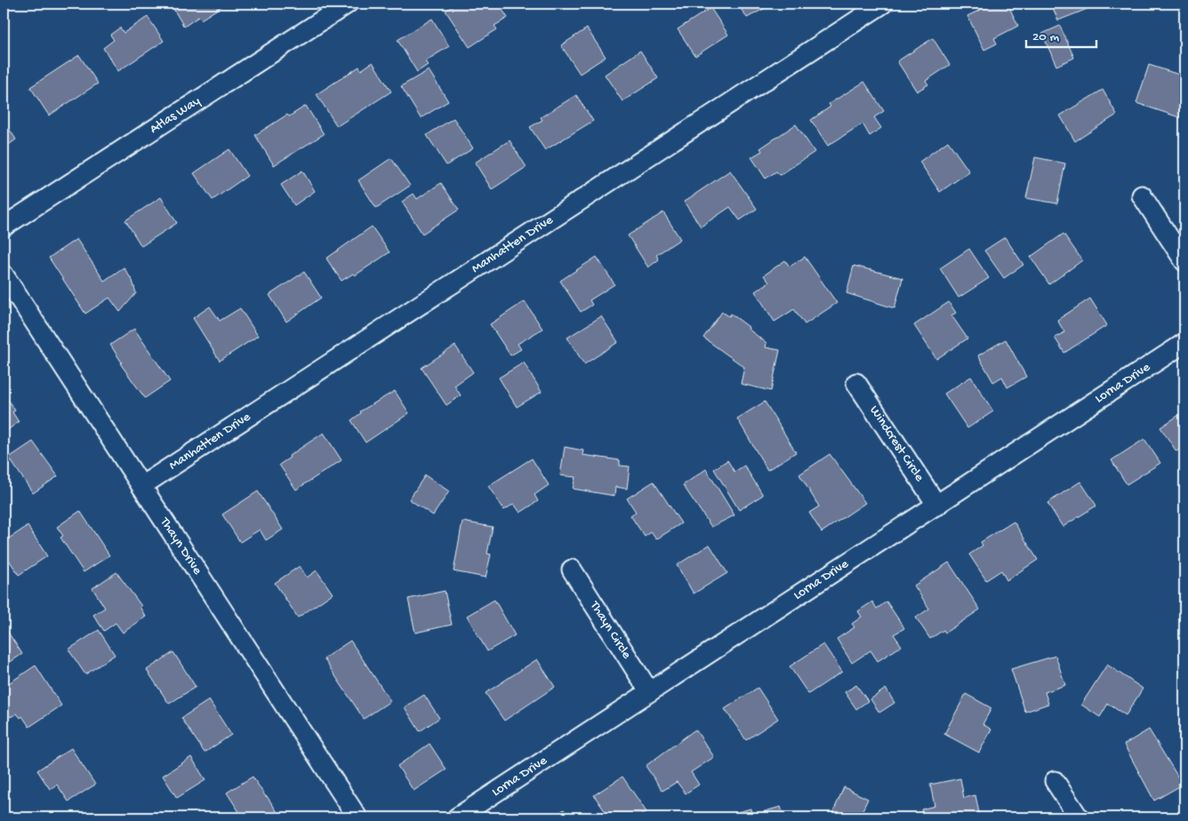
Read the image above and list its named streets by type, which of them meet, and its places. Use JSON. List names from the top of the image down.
{
  "streets": {
    "street": [
      "Atlas Way",
      "Manhatten Drive",
      "Lorna Drive",
      "Windcrest Circle",
      "Thayn Drive",
      "Thayn Circle"
    ]
  },
  "crossings": [
    ["Manhatten Drive", "Thayn Drive"],
    ["Lorna Drive", "Windcrest Circle"],
    ["Lorna Drive", "Thayn Circle"]
  ],
  "scale_bar": "20 m"
}
